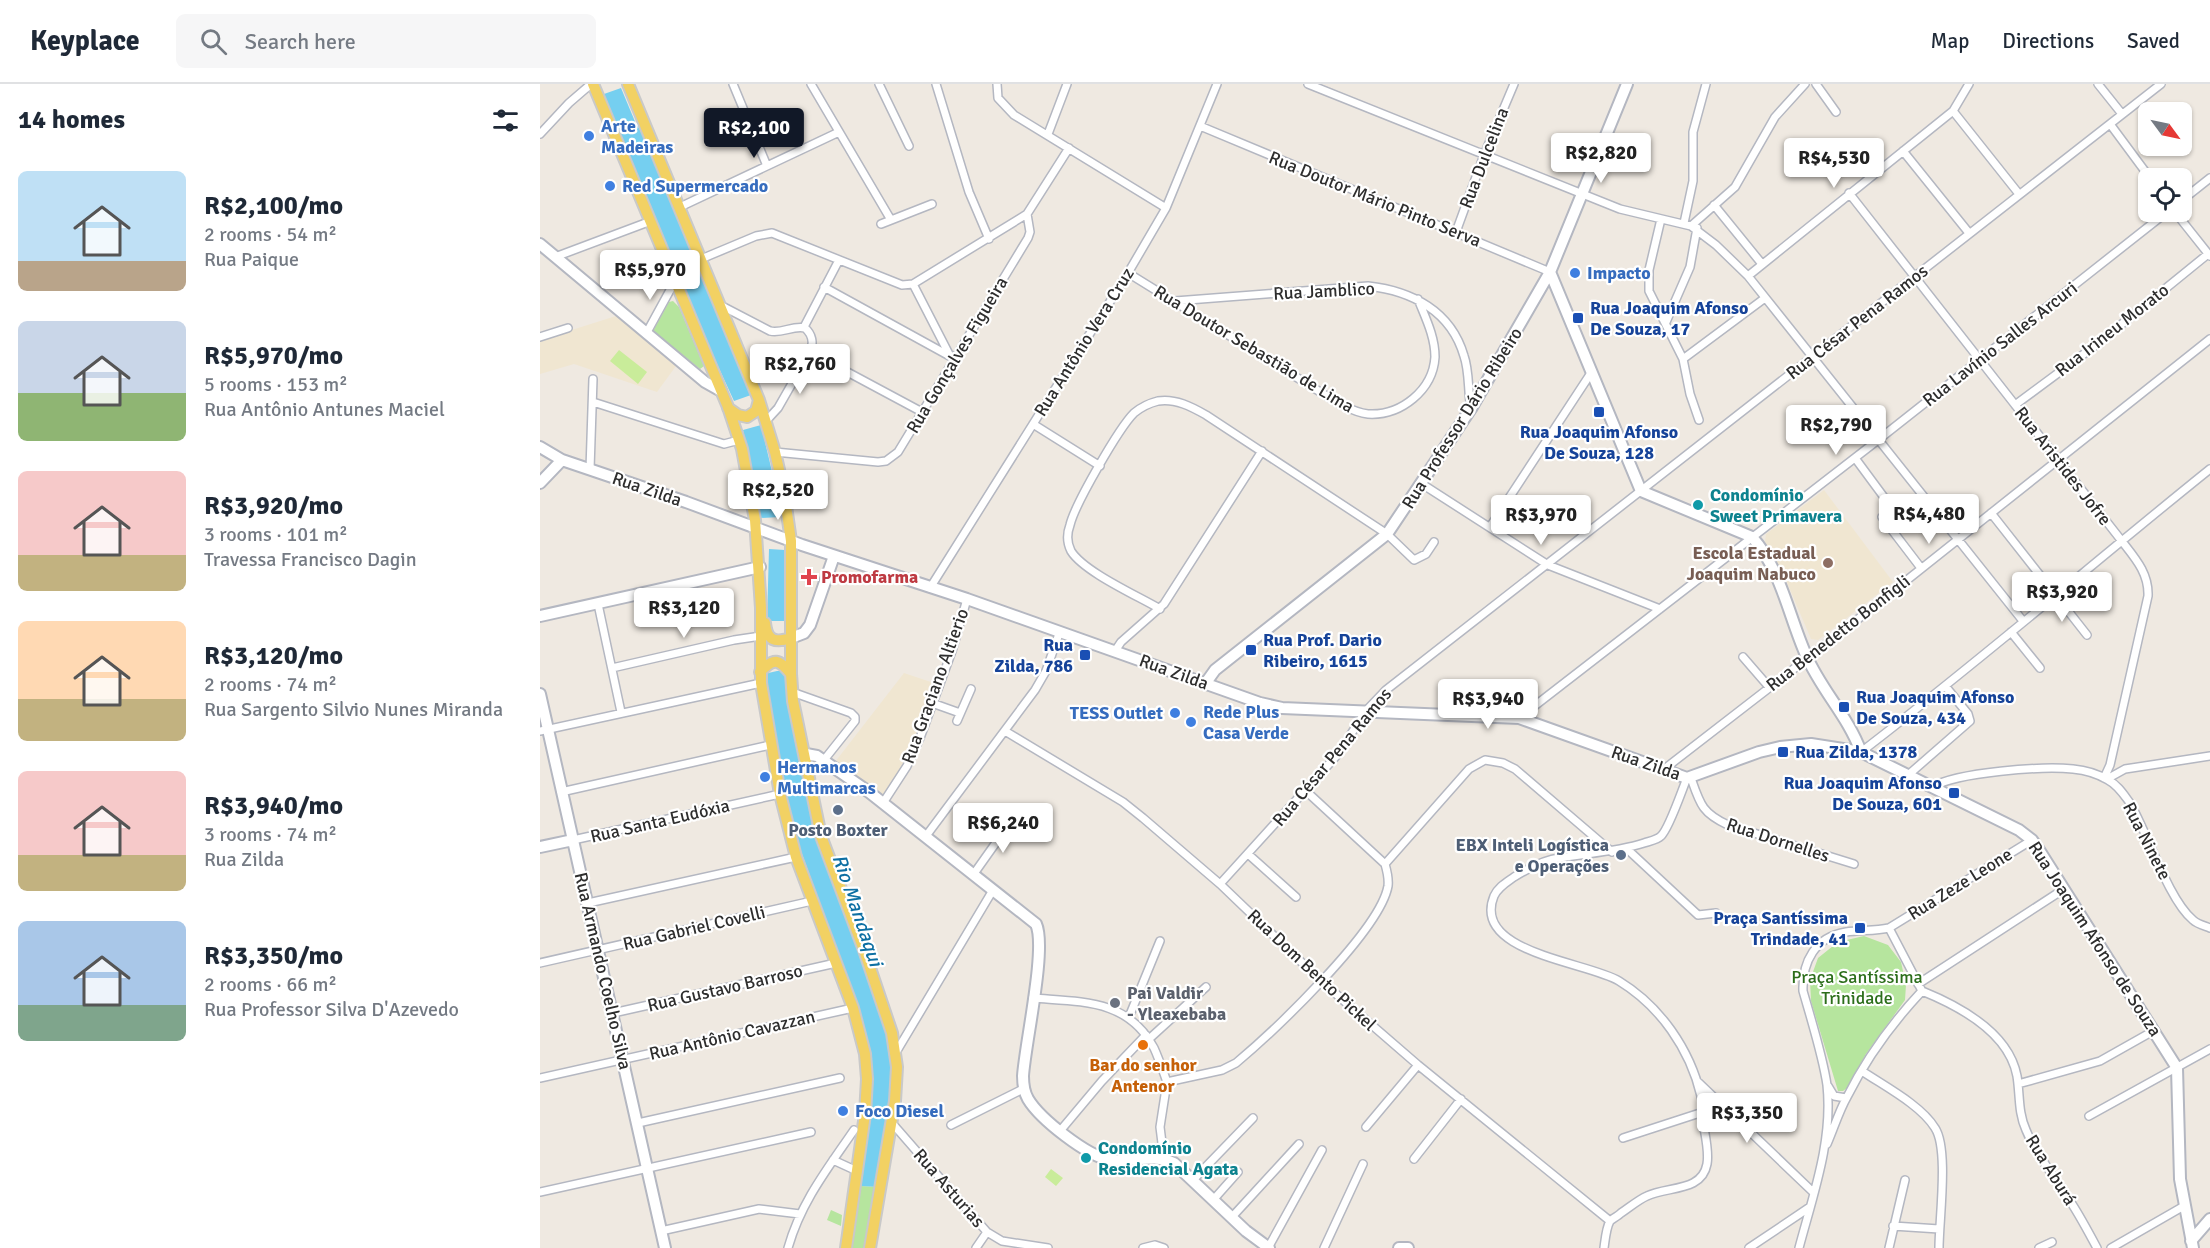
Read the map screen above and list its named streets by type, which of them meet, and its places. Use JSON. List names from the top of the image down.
{
  "streets": {
    "street": [
      "Rua Dulcelina",
      "Rua Doutor Mário Pinto Serva",
      "Rua Jamblico",
      "Rua César Pena Ramos",
      "Rua Irineu Morato",
      "Rua Antônio Vera Cruz",
      "Rua Lavínio Salles Arcuri",
      "Rua Doutor Sebastião de Lima",
      "Rua Gonçalves Figueira",
      "Rua Professor Dário Ribeiro",
      "Rua Aristides Jofre",
      "Rua Zilda",
      "Rua Benedetto Bonfigli",
      "Rua Graciano Altierio",
      "Rua Santa Eudóxia",
      "Rua Dornelles",
      "Rua Ninete",
      "Rua Zeze Leone",
      "Rua Gabriel Covelli",
      "Rua Joaquim Afonso de Souza",
      "Rua Dom Bento Pickel",
      "Rua Armando Coelho Silva",
      "Rua Gustavo Barroso",
      "Rua Antônio Cavazzan",
      "Rua Aburá",
      "Rua Asturias"
    ]
  },
  "crossings": [
    ["Rua Dulcelina", "Rua Doutor Mário Pinto Serva"],
    ["Rua Doutor Mário Pinto Serva", "Rua Antônio Vera Cruz"],
    ["Rua Doutor Mário Pinto Serva", "Rua Professor Dário Ribeiro"],
    ["Rua Jamblico", "Rua Doutor Sebastião de Lima"],
    ["Rua Jamblico", "Rua Professor Dário Ribeiro"],
    ["Rua César Pena Ramos", "Rua Aristides Jofre"],
    ["Rua César Pena Ramos", "Rua Zilda"],
    ["Rua César Pena Ramos", "Rua Dom Bento Pickel"],
    ["Rua Irineu Morato", "Rua Aristides Jofre"],
    ["Rua Antônio Vera Cruz", "Rua Doutor Sebastião de Lima"],
    ["Rua Antônio Vera Cruz", "Rua Zilda"],
    ["Rua Lavínio Salles Arcuri", "Rua Aristides Jofre"],
    ["Rua Lavínio Salles Arcuri", "Rua Zilda"],
    ["Rua Professor Dário Ribeiro", "Rua Zilda"],
    ["Rua Aristides Jofre", "Rua Benedetto Bonfigli"],
    ["Rua Aristides Jofre", "Rua Ninete"],
    ["Rua Zilda", "Rua Benedetto Bonfigli"],
    ["Rua Zilda", "Rua Graciano Altierio"],
    ["Rua Zilda", "Rua Dornelles"],
    ["Rua Zilda", "Rua Joaquim Afonso de Souza"],
    ["Rua Santa Eudóxia", "Rua Armando Coelho Silva"],
    ["Rua Ninete", "Rua Joaquim Afonso de Souza"],
    ["Rua Zeze Leone", "Rua Joaquim Afonso de Souza"],
    ["Rua Gabriel Covelli", "Rua Armando Coelho Silva"],
    ["Rua Armando Coelho Silva", "Rua Gustavo Barroso"],
    ["Rua Armando Coelho Silva", "Rua Antônio Cavazzan"]
  ],
  "water": ["Rio Mandaqui"],
  "parks": ["Praça Santíssima Trinidade"],
  "places": {
    "other": [
      "Arte Madeiras",
      "Red Supermercado",
      "Impacto",
      "Condomínio Sweet Primavera",
      "Escola Estadual Joaquim Nabuco",
      "TESS Outlet",
      "Rede Plus Casa Verde",
      "Hermanos Multimarcas",
      "Posto Boxter",
      "EBX Inteli Logística e Operações",
      "Pai Valdir - Yleaxebaba",
      "Bar do senhor Antenor",
      "Foco Diesel",
      "Condomínio Residencial Agata"
    ],
    "transit": [
      "Rua Joaquim Afonso De Souza, 17",
      "Rua Joaquim Afonso De Souza, 128",
      "Rua Prof. Dario Ribeiro, 1615",
      "Rua Zilda, 786",
      "Rua Joaquim Afonso De Souza, 434",
      "Rua Zilda, 1378",
      "Rua Joaquim Afonso De Souza, 601",
      "Praça Santíssima Trindade, 41"
    ],
    "health": ["Promofarma"]
  },
  "north": "bottom right",
  "page": {
    "header": "Keyplace",
    "search": "Search here",
    "nav": ["Map", "Directions", "Saved"],
    "heading": "14 homes",
    "price": [
      "R$2,100",
      "R$2,820",
      "R$4,530",
      "R$5,970",
      "R$2,760",
      "R$2,790",
      "R$2,520",
      "R$4,480",
      "R$3,970",
      "R$3,920",
      "R$3,120",
      "R$3,940",
      "R$6,240",
      "R$3,350"
    ],
    "list": [
      {
        "name": "R$2,100/mo",
        "note": "2 rooms · 54 m² · Rua Paique"
      },
      {
        "name": "R$5,970/mo",
        "note": "5 rooms · 153 m² · Rua Antônio Antunes Maciel"
      },
      {
        "name": "R$3,920/mo",
        "note": "3 rooms · 101 m² · Travessa Francisco Dagin"
      },
      {
        "name": "R$3,120/mo",
        "note": "2 rooms · 74 m² · Rua Sargento Silvio Nunes Miranda"
      },
      {
        "name": "R$3,940/mo",
        "note": "3 rooms · 74 m² · Rua Zilda"
      },
      {
        "name": "R$3,350/mo",
        "note": "2 rooms · 66 m² · Rua Professor Silva D'Azevedo"
      }
    ]
  }
}
